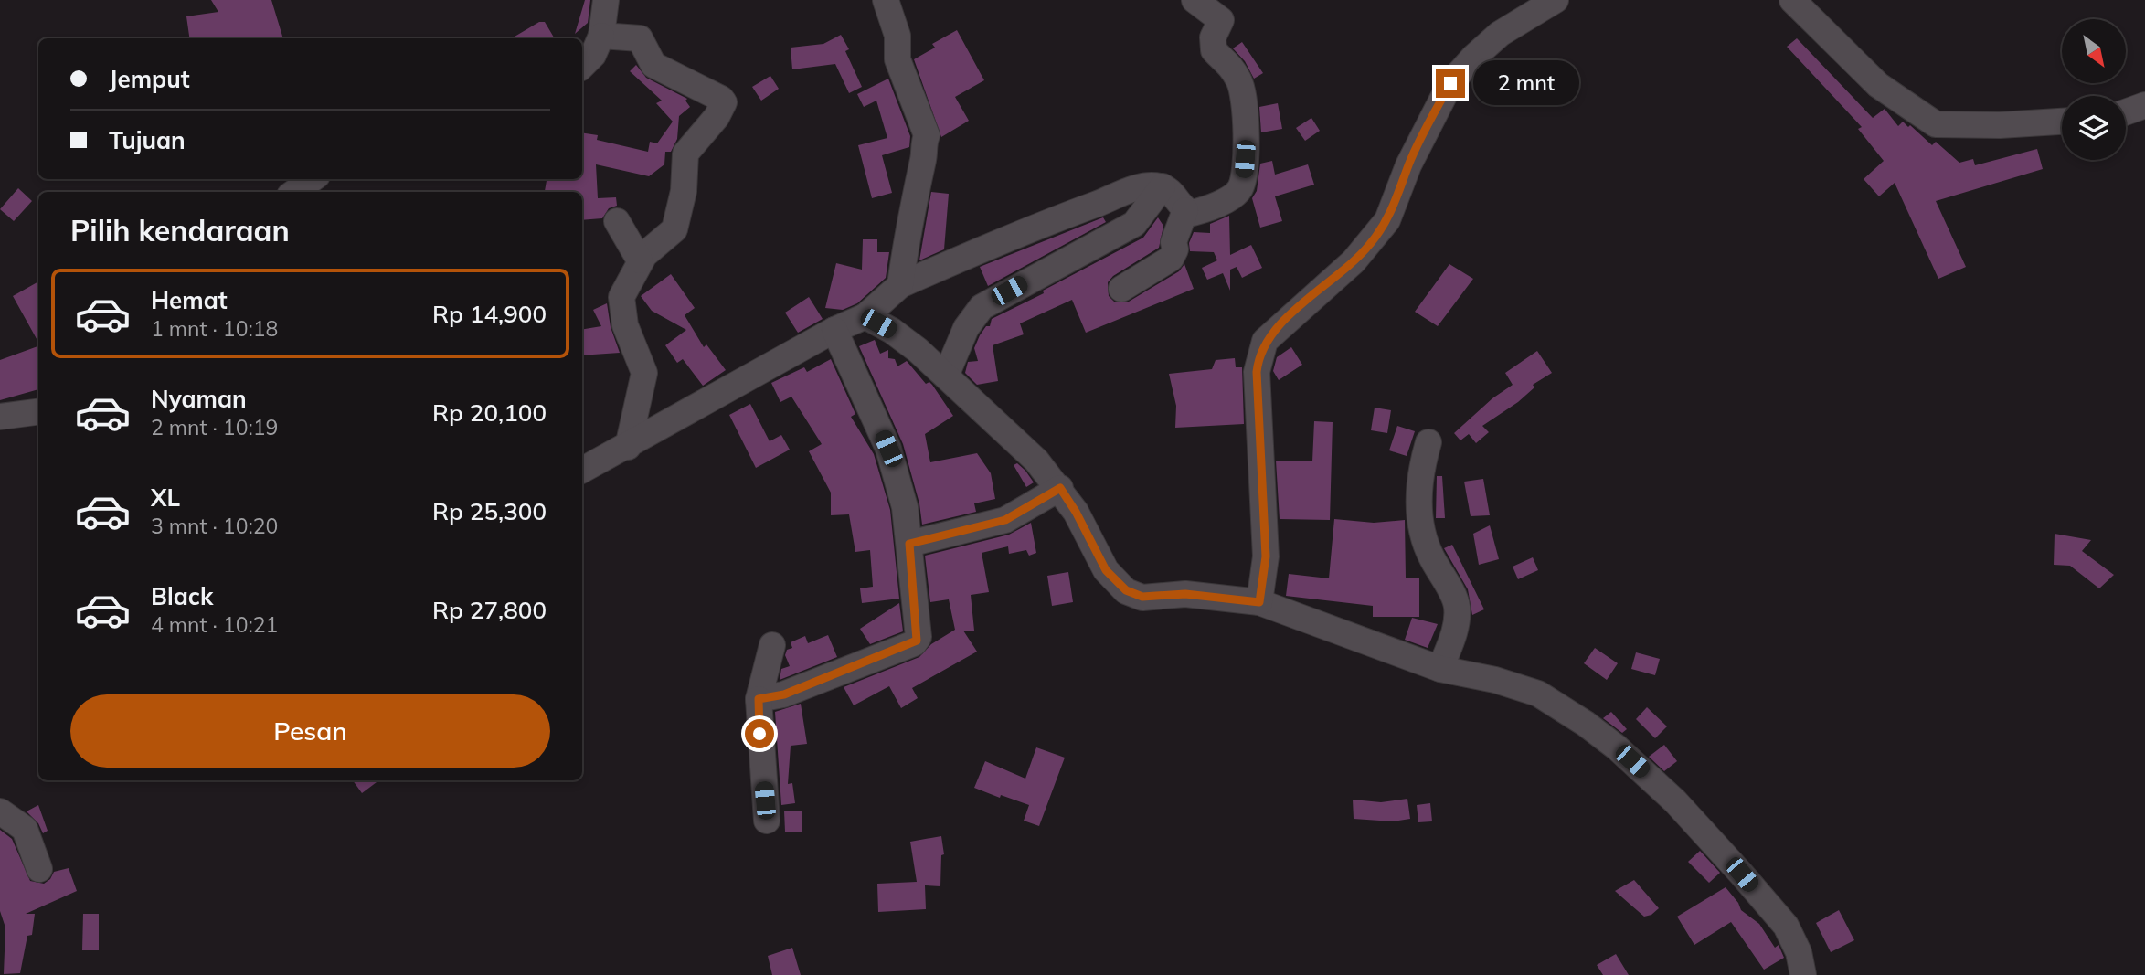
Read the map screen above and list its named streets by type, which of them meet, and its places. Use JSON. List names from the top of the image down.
{
  "north": "bottom right",
  "page": {
    "banner": ["Jemput", "Tujuan"],
    "bubble": "2 mnt",
    "heading": "Pilih kendaraan",
    "list": [
      {
        "name": "Hemat",
        "note": "1 mnt · 10:18",
        "value": "Rp 14,900"
      },
      {
        "name": "Nyaman",
        "note": "2 mnt · 10:19",
        "value": "Rp 20,100"
      },
      {
        "name": "XL",
        "note": "3 mnt · 10:20",
        "value": "Rp 25,300"
      },
      {
        "name": "Black",
        "note": "4 mnt · 10:21",
        "value": "Rp 27,800"
      }
    ],
    "buttons": "Pesan"
  }
}
